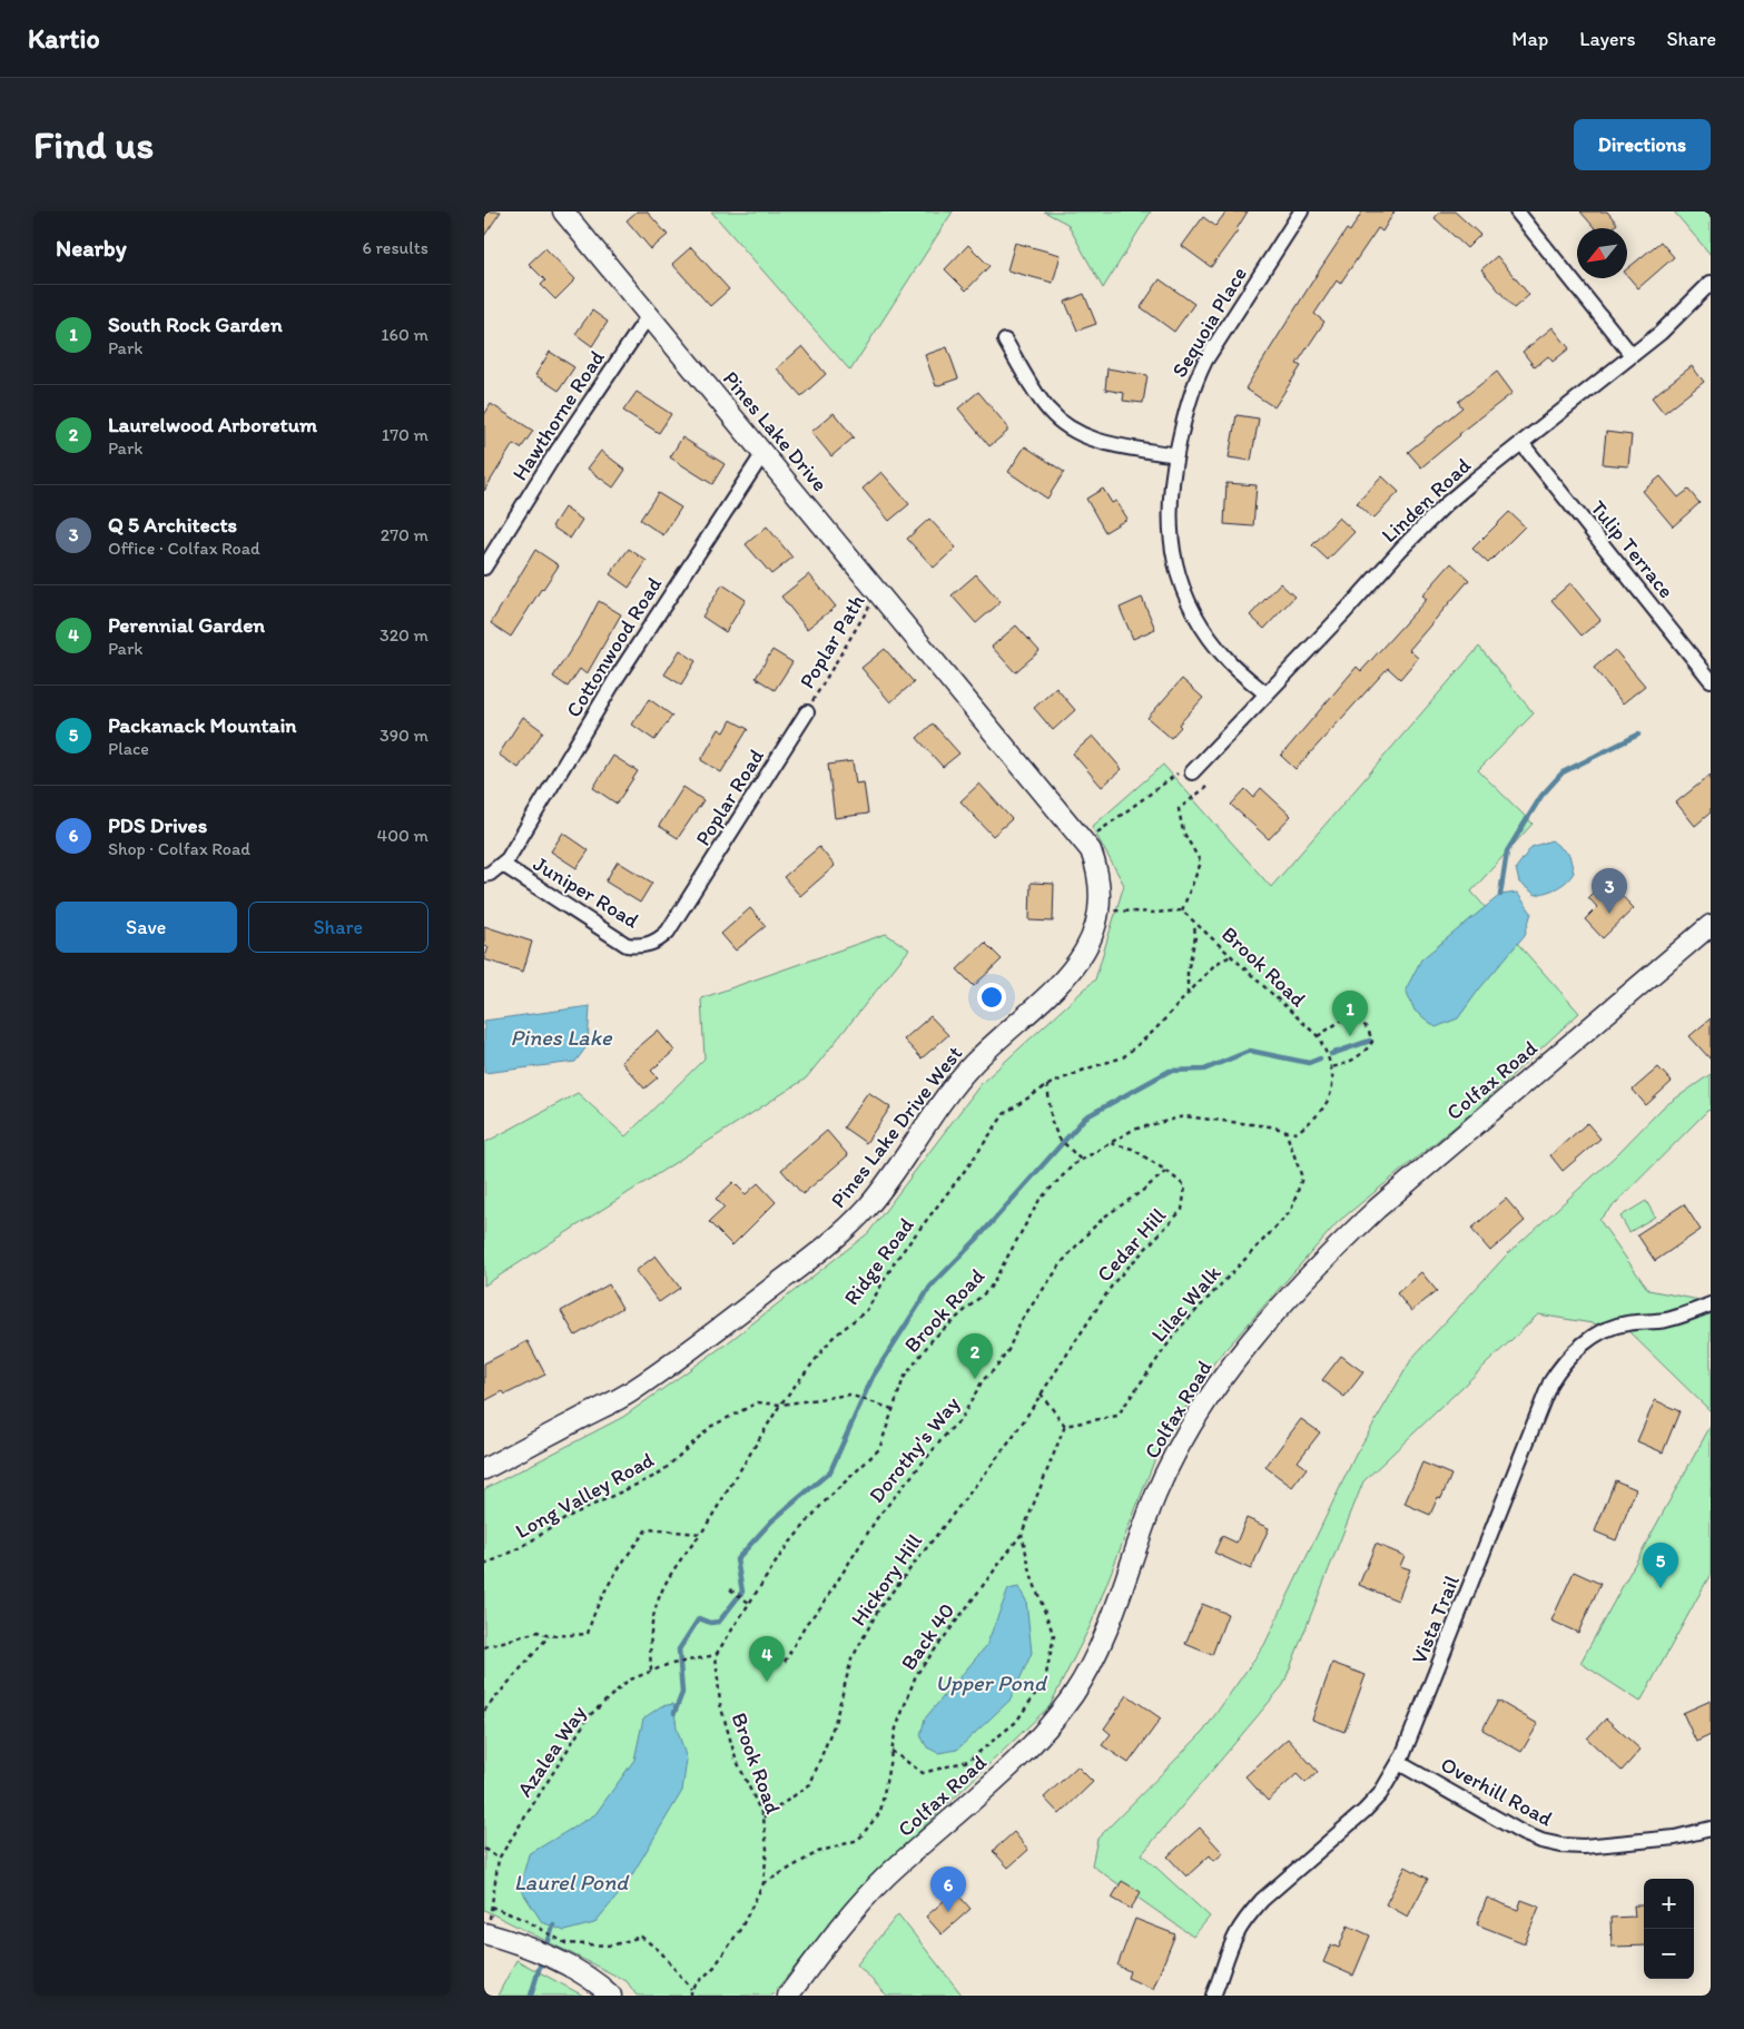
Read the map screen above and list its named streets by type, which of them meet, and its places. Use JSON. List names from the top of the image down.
{
  "streets": {
    "street": [
      "Sequoia Place",
      "Hawthorne Road",
      "Pines Lake Drive",
      "Linden Road",
      "Tulip Terrace",
      "Cottonwood Road",
      "Poplar Road",
      "Juniper Road",
      "Colfax Road",
      "Pines Lake Drive West",
      "Vista Trail",
      "Overhill Road"
    ],
    "path": [
      "Poplar Path",
      "Brook Road",
      "Cedar Hill",
      "Ridge Road",
      "Lilac Walk",
      "Dorothy's Way",
      "Long Valley Road",
      "Hickory Hill",
      "Back 40",
      "Azalea Way"
    ]
  },
  "crossings": [
    ["Sequoia Place", "Linden Road"],
    ["Hawthorne Road", "Pines Lake Drive"],
    ["Pines Lake Drive", "Poplar Path"],
    ["Pines Lake Drive", "Cottonwood Road"],
    ["Pines Lake Drive", "Pines Lake Drive West"],
    ["Linden Road", "Tulip Terrace"],
    ["Poplar Path", "Poplar Road"],
    ["Cottonwood Road", "Juniper Road"],
    ["Poplar Road", "Juniper Road"],
    ["Brook Road", "Cedar Hill"],
    ["Brook Road", "Ridge Road"],
    ["Brook Road", "Lilac Walk"],
    ["Brook Road", "Long Valley Road"],
    ["Brook Road", "Hickory Hill"],
    ["Brook Road", "Back 40"],
    ["Brook Road", "Azalea Way"],
    ["Cedar Hill", "Dorothy's Way"],
    ["Cedar Hill", "Hickory Hill"],
    ["Ridge Road", "Long Valley Road"],
    ["Ridge Road", "Azalea Way"],
    ["Lilac Walk", "Back 40"],
    ["Vista Trail", "Overhill Road"]
  ],
  "water": ["Pines Lake", "Upper Pond", "Laurel Pond"],
  "north": "bottom left",
  "page": {
    "header": "Kartio",
    "nav": ["Map", "Layers", "Share"],
    "buttons": [
      "Directions",
      ["Save", "Share"]
    ],
    "title": "Find us",
    "heading": ["Nearby", "6 results"],
    "list": [
      {
        "mark": "1",
        "name": "South Rock Garden",
        "note": "Park",
        "value": "160 m"
      },
      {
        "mark": "2",
        "name": "Laurelwood Arboretum",
        "note": "Park",
        "value": "170 m"
      },
      {
        "mark": "3",
        "name": "Q 5 Architects",
        "note": "Office · Colfax Road",
        "value": "270 m"
      },
      {
        "mark": "4",
        "name": "Perennial Garden",
        "note": "Park",
        "value": "320 m"
      },
      {
        "mark": "5",
        "name": "Packanack Mountain",
        "note": "Place",
        "value": "390 m"
      },
      {
        "mark": "6",
        "name": "PDS Drives",
        "note": "Shop · Colfax Road",
        "value": "400 m"
      }
    ],
    "pins": [
      "3",
      "1",
      "2",
      "5",
      "4",
      "6"
    ],
    "map_buttons": ["+", "−"]
  }
}
